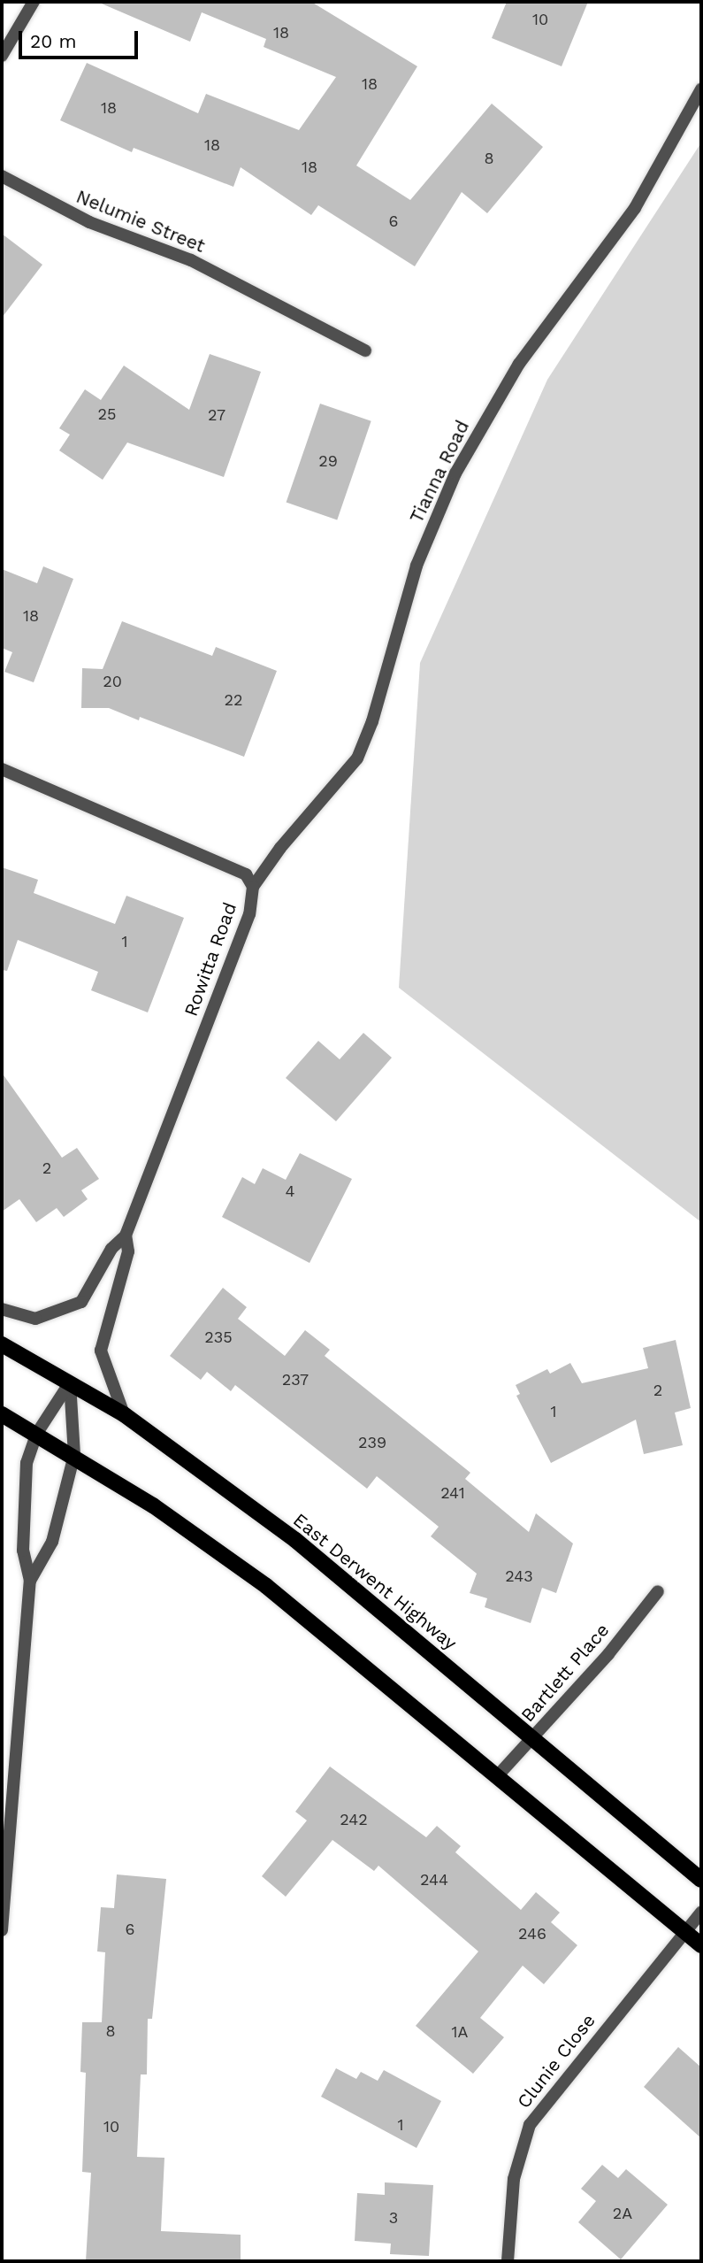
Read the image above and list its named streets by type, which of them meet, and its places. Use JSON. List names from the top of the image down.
{
  "streets": {
    "main road": ["East Derwent Highway"],
    "street": [
      "Nelumie Street",
      "Tianna Road",
      "Rowitta Road",
      "Bartlett Place",
      "Clunie Close"
    ]
  },
  "crossings": [
    ["Tianna Road", "Rowitta Road"],
    ["Rowitta Road", "East Derwent Highway"],
    ["East Derwent Highway", "Bartlett Place"]
  ],
  "house_numbers": [
    "10",
    "18",
    "18",
    "18",
    "18",
    "8",
    "18",
    "6",
    "25",
    "27",
    "29",
    "18",
    "20",
    "22",
    "1",
    "2",
    "4",
    "235",
    "237",
    "2",
    "1",
    "239",
    "241",
    "243",
    "242",
    "244",
    "6",
    "246",
    "8",
    "1A",
    "1",
    "10",
    "2A",
    "3"
  ],
  "scale_bar": "20 m"
}
